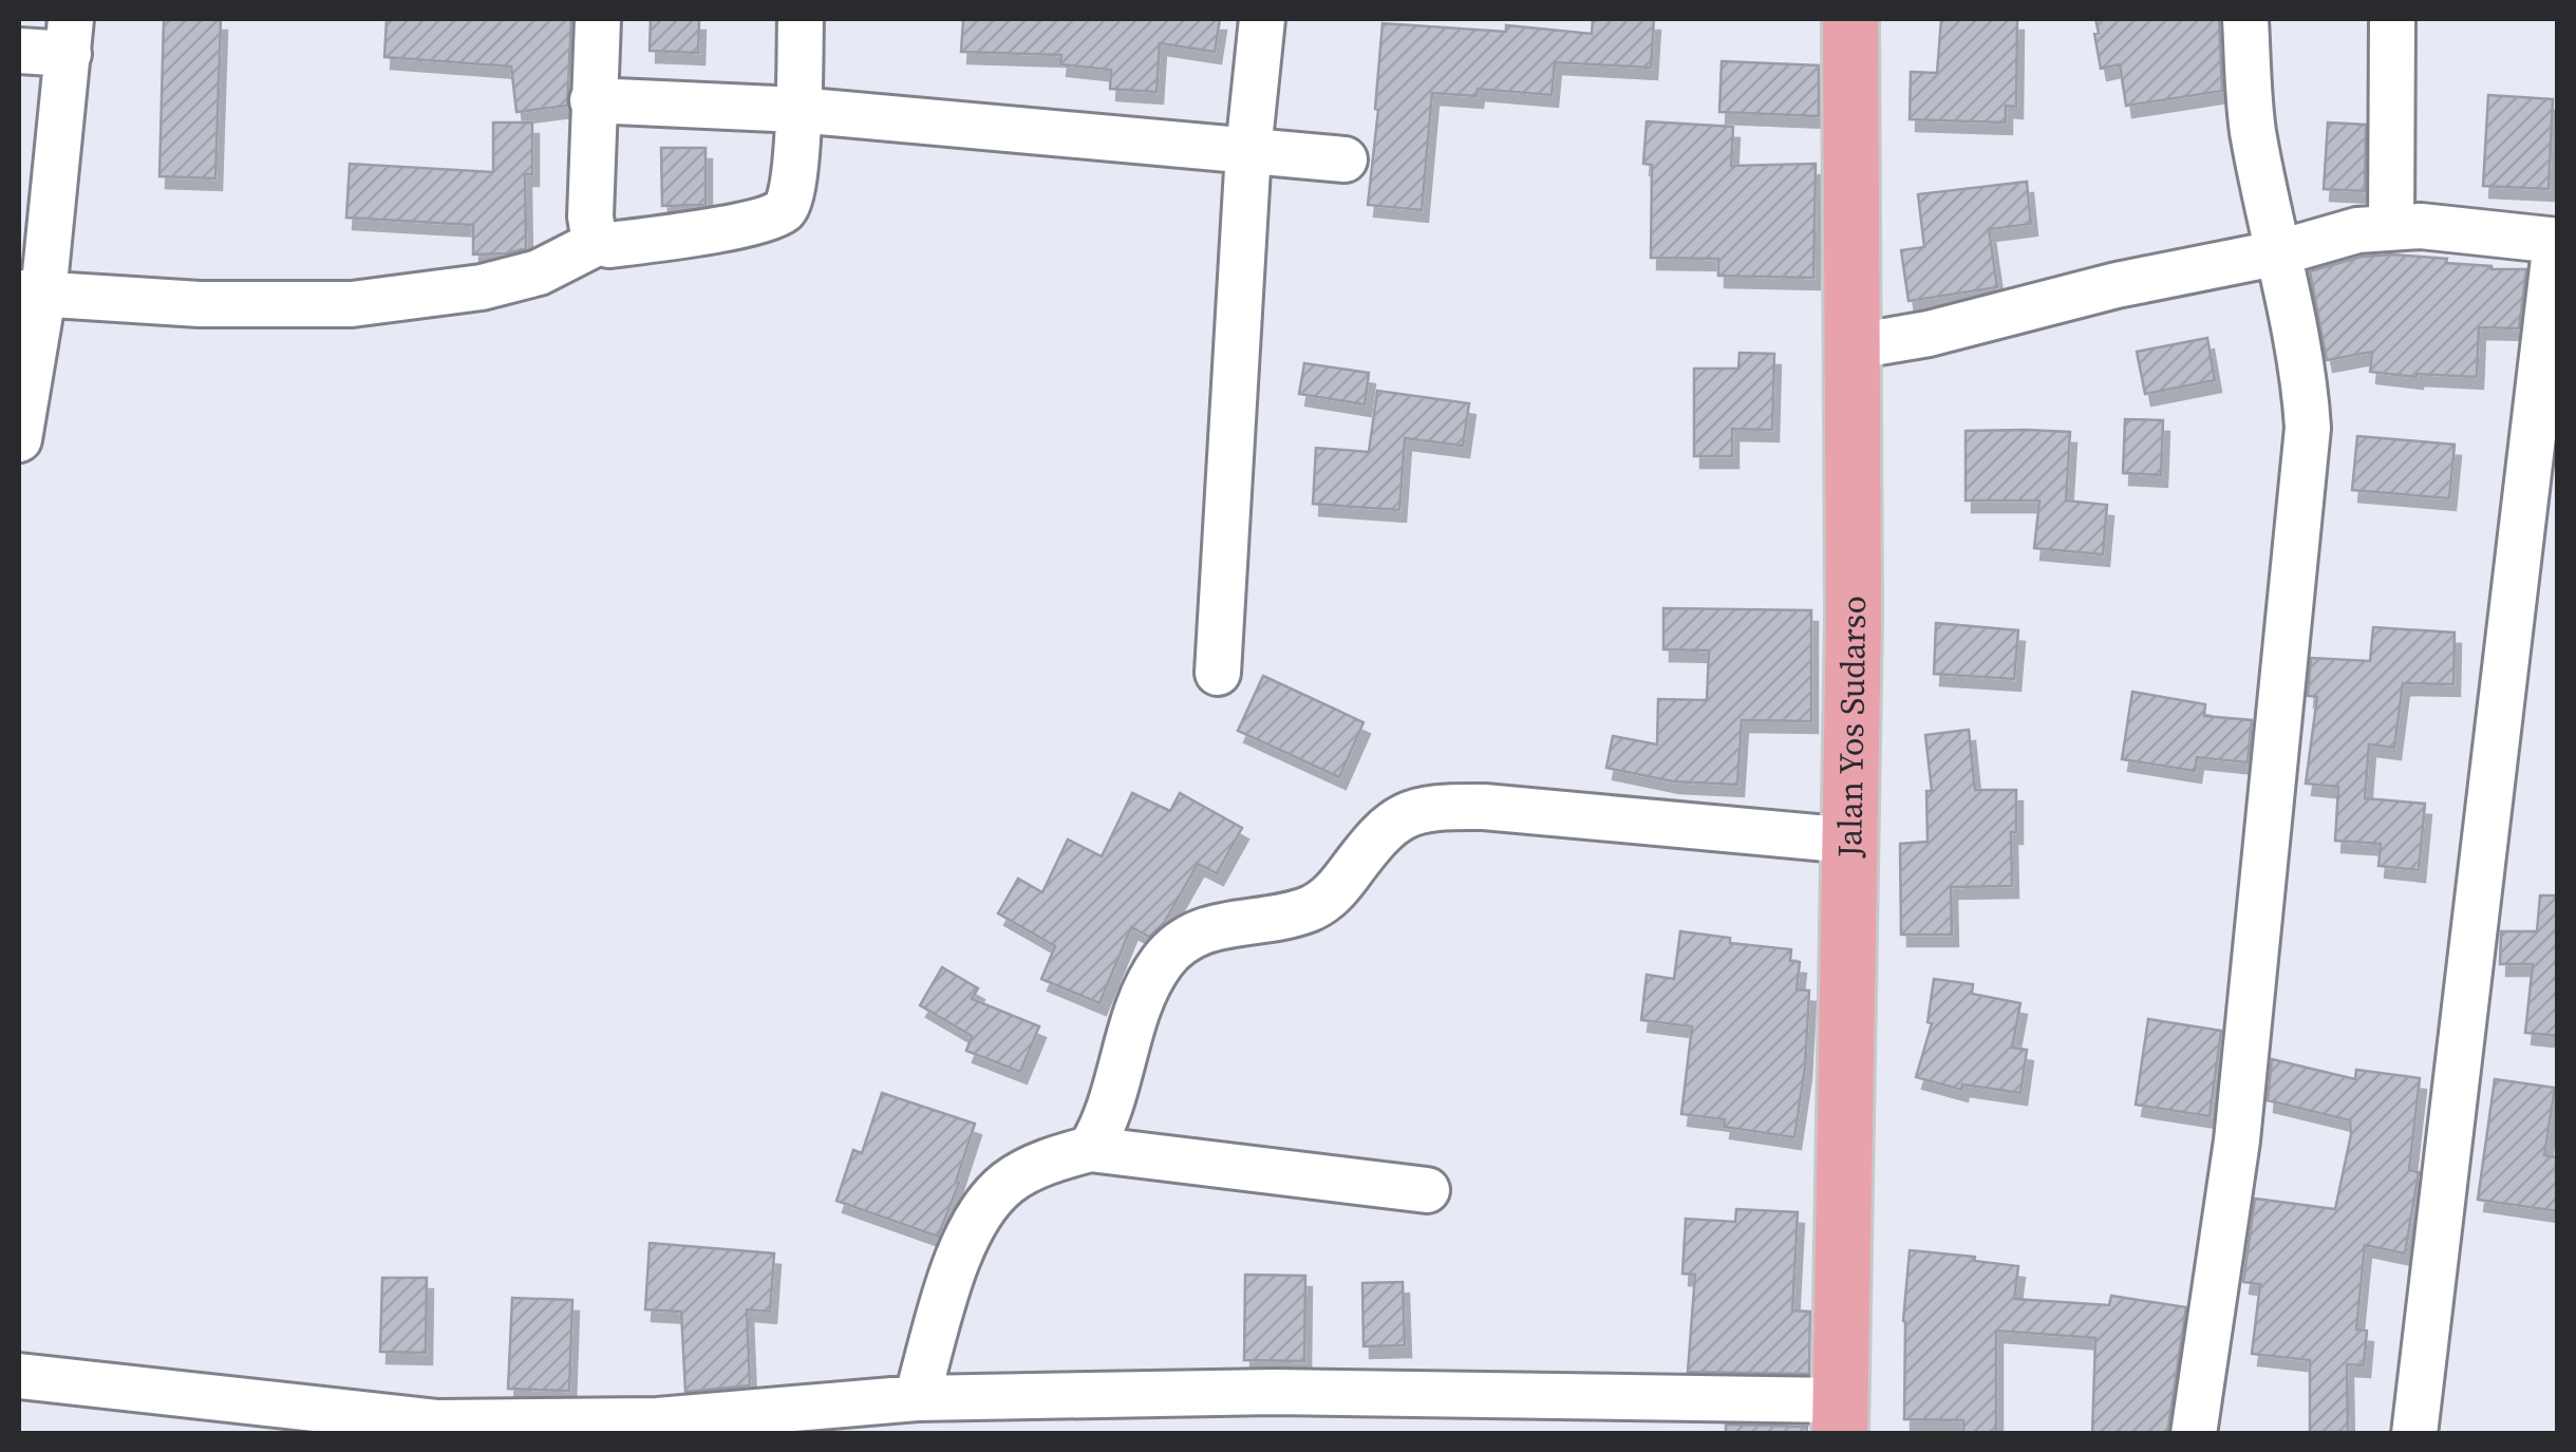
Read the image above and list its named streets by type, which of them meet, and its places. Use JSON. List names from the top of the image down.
{
  "streets": {
    "main road": ["Jalan Yos Sudarso"]
  }
}
